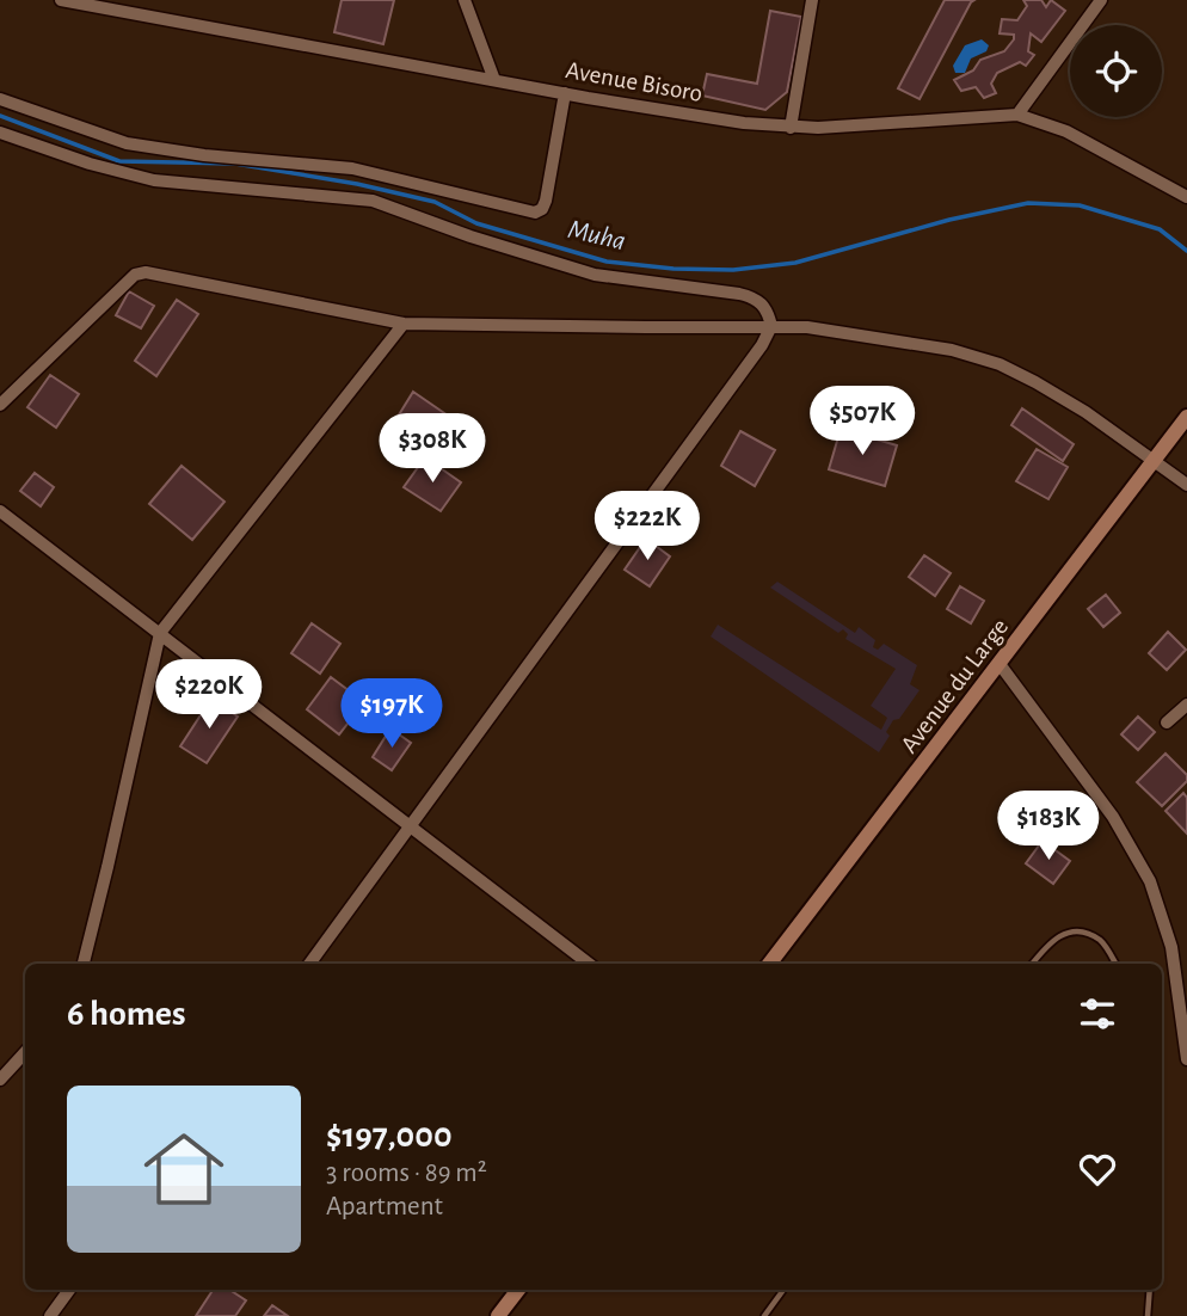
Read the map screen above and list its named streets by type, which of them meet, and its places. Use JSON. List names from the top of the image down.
{
  "streets": {
    "main road": ["Avenue du Large"],
    "street": ["Avenue Bisoro"]
  },
  "water": ["Muha"],
  "page": {
    "price": [
      "$507K",
      "$308K",
      "$222K",
      "$220K",
      "$197K",
      "$183K"
    ],
    "heading": "6 homes",
    "list": [
      {
        "name": "$197,000",
        "note": "3 rooms · 89 m² · Apartment"
      }
    ]
  }
}
